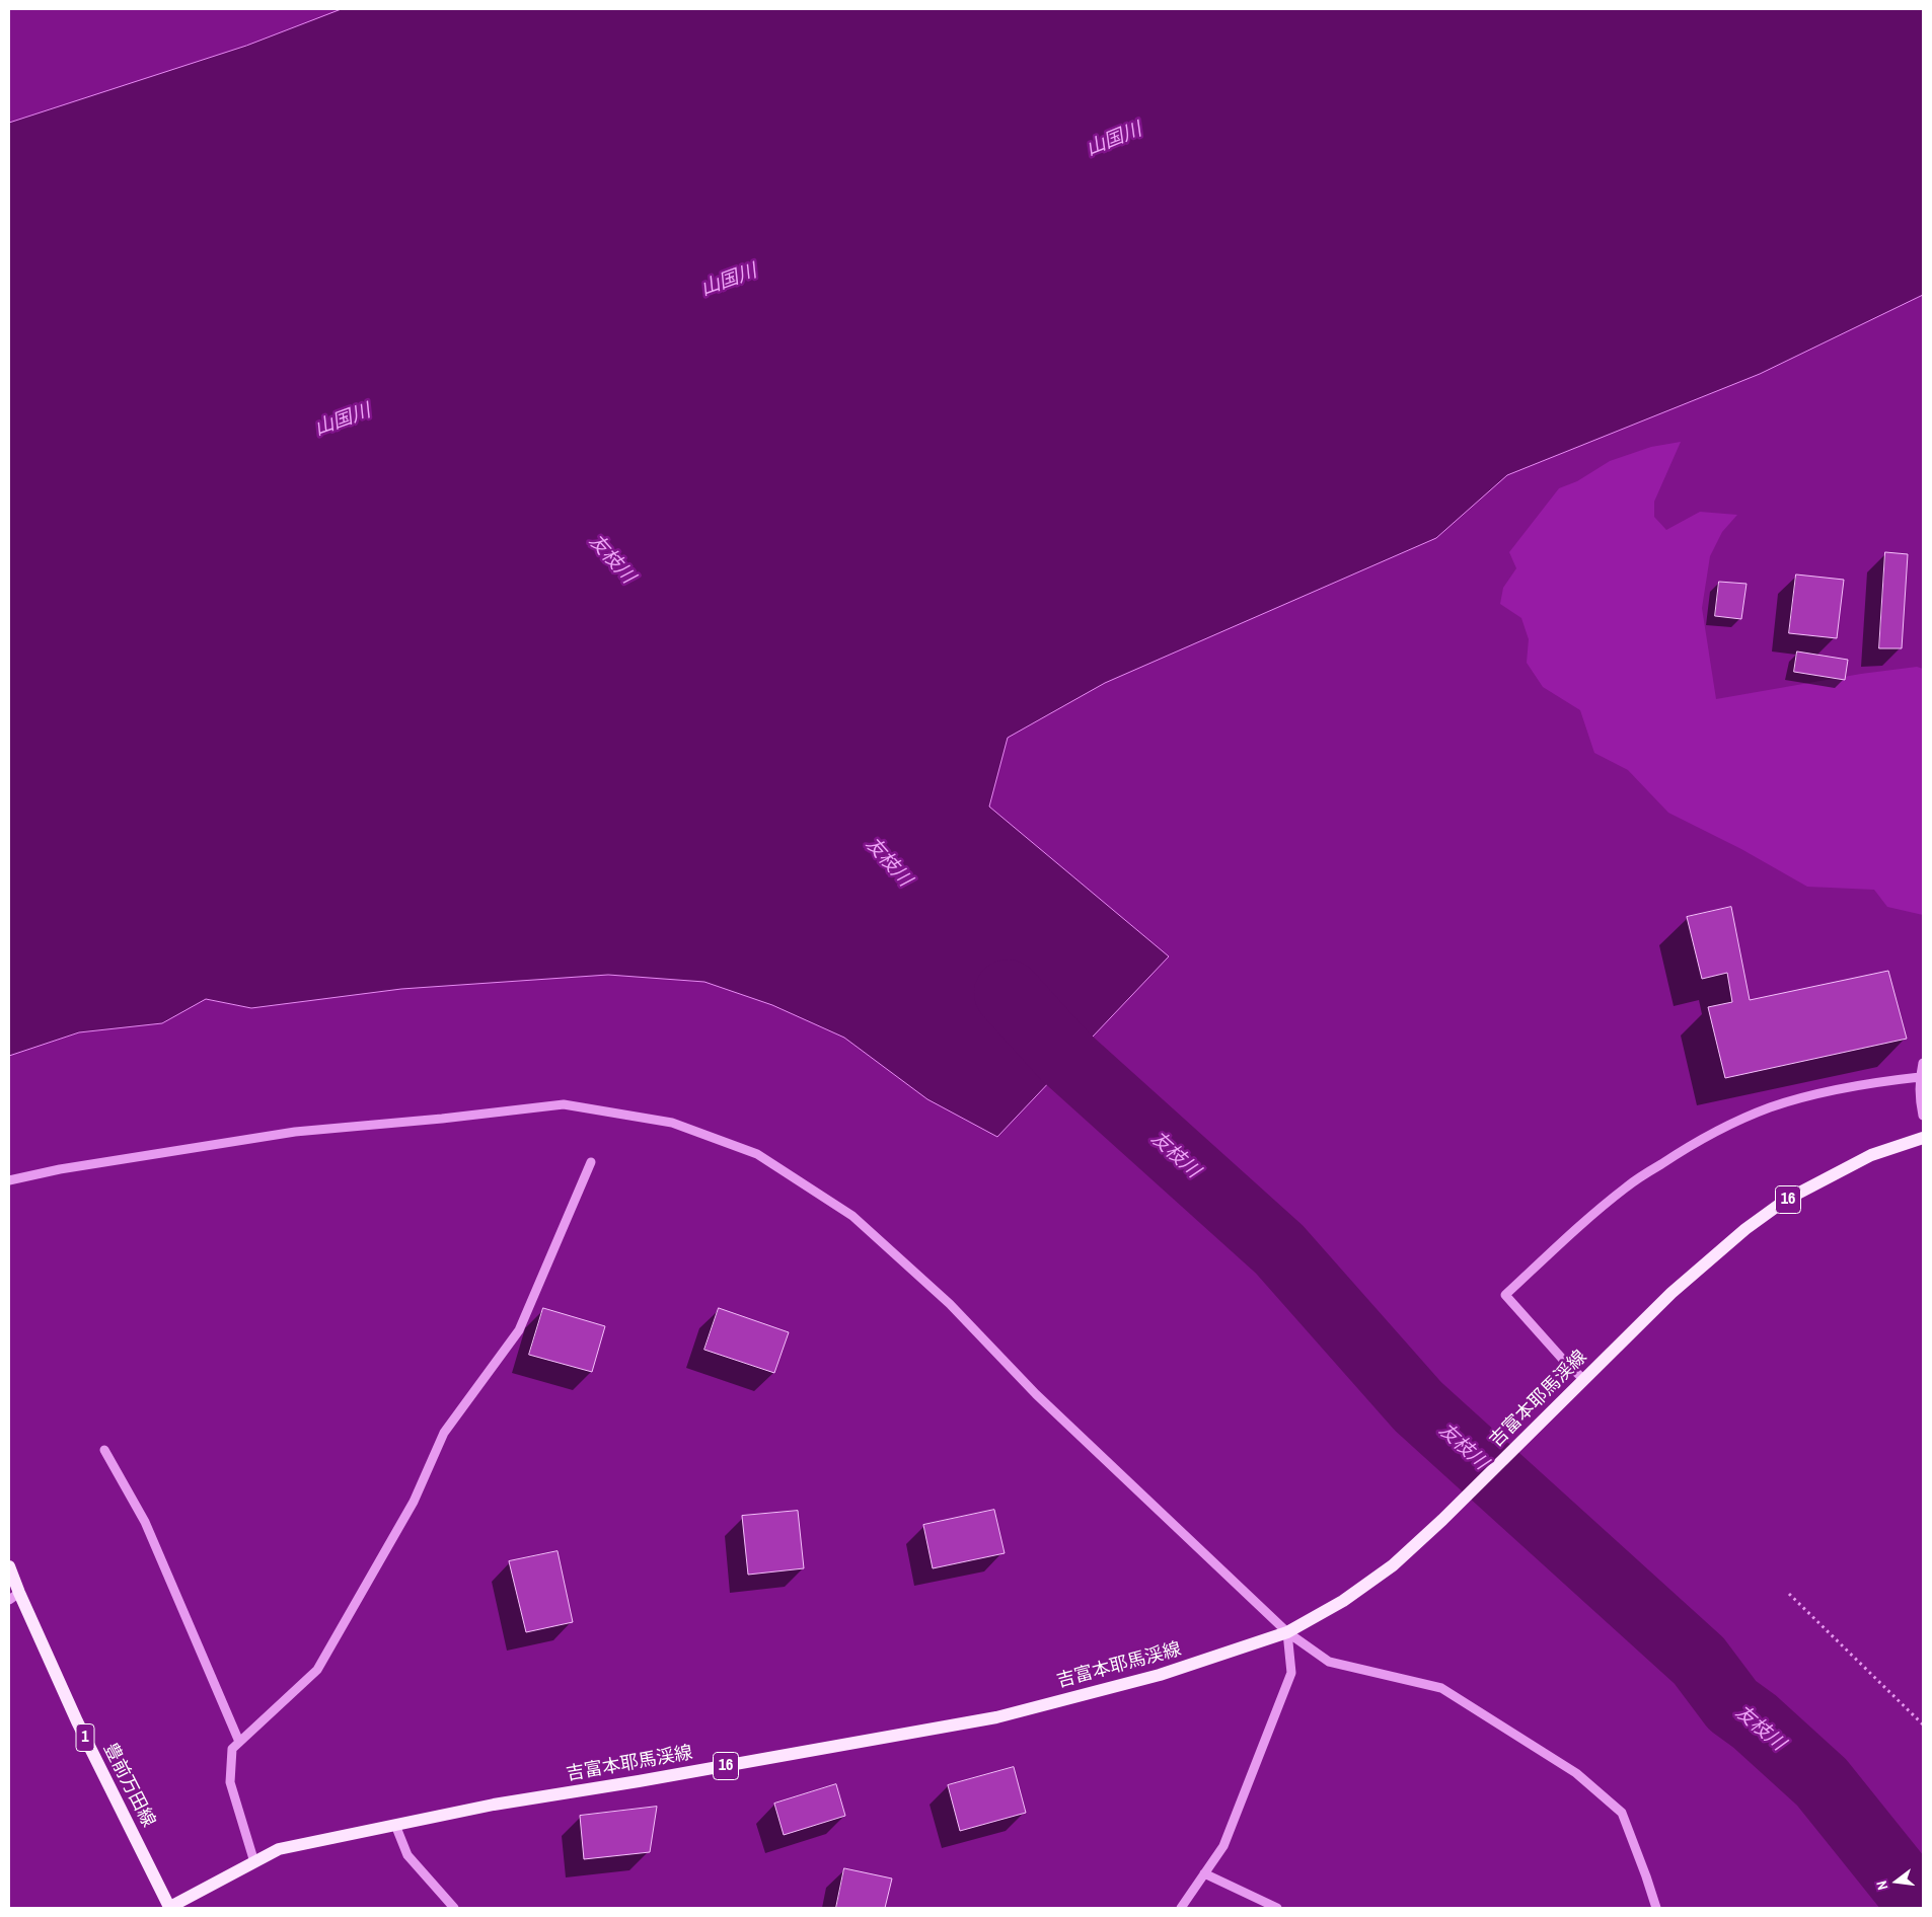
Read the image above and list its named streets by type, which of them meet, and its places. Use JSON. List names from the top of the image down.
{
  "streets": {
    "main road": [
      "16",
      "吉富本耶馬渓線",
      "1",
      "豊前万田線"
    ]
  },
  "crossings": [
    ["吉富本耶馬渓線", "豊前万田線"]
  ],
  "water": ["山国川", "友枝川"],
  "north": "left"
}
